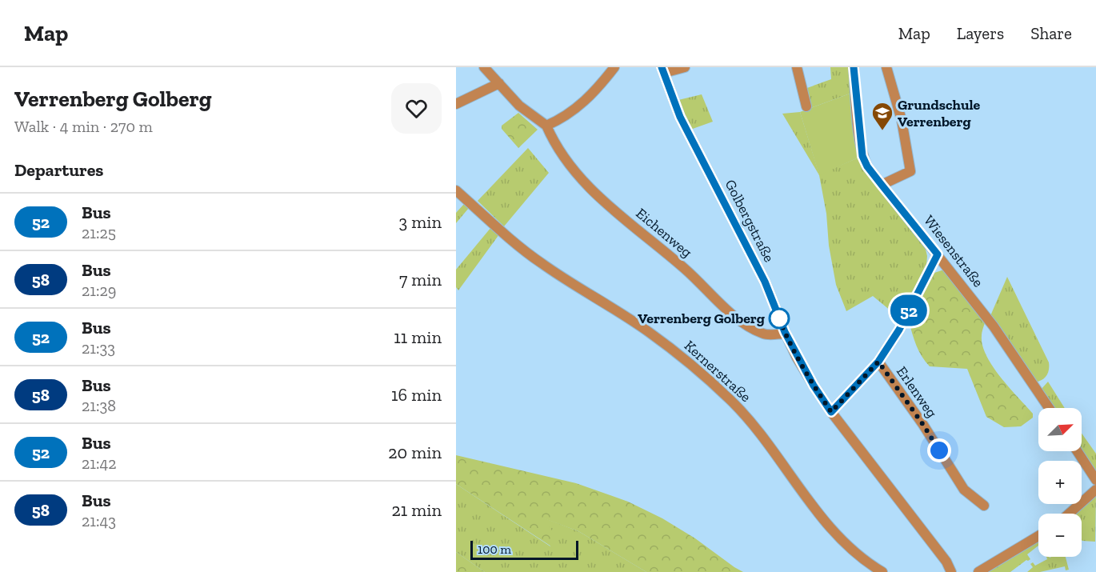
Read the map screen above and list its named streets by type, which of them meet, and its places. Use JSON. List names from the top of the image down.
{
  "streets": {
    "street": [
      "Golbergstraße",
      "Eichenweg",
      "Wiesenstraße",
      "Kernerstraße",
      "Erlenweg"
    ]
  },
  "crossings": [
    ["Golbergstraße", "Eichenweg"]
  ],
  "places": {
    "school or university": ["Grundschule Verrenberg"],
    "other": ["Verrenberg Golberg"]
  },
  "lines": ["bus line 52"],
  "scale_bar": "100 m",
  "north": "top right",
  "page": {
    "header": "Map",
    "nav": ["Map", "Layers", "Share"],
    "heading": [
      ["Verrenberg Golberg", "Walk · 4 min · 270 m"],
      "Departures"
    ],
    "on_map": "52",
    "list": [
      {
        "mark": "52",
        "name": "Bus",
        "note": "21:25",
        "value": "3 min"
      },
      {
        "mark": "58",
        "name": "Bus",
        "note": "21:29",
        "value": "7 min"
      },
      {
        "mark": "52",
        "name": "Bus",
        "note": "21:33",
        "value": "11 min"
      },
      {
        "mark": "58",
        "name": "Bus",
        "note": "21:38",
        "value": "16 min"
      },
      {
        "mark": "52",
        "name": "Bus",
        "note": "21:42",
        "value": "20 min"
      },
      {
        "mark": "58",
        "name": "Bus",
        "note": "21:43",
        "value": "21 min"
      }
    ],
    "map_buttons": ["+", "−"],
    "scale": "100 m"
  }
}
